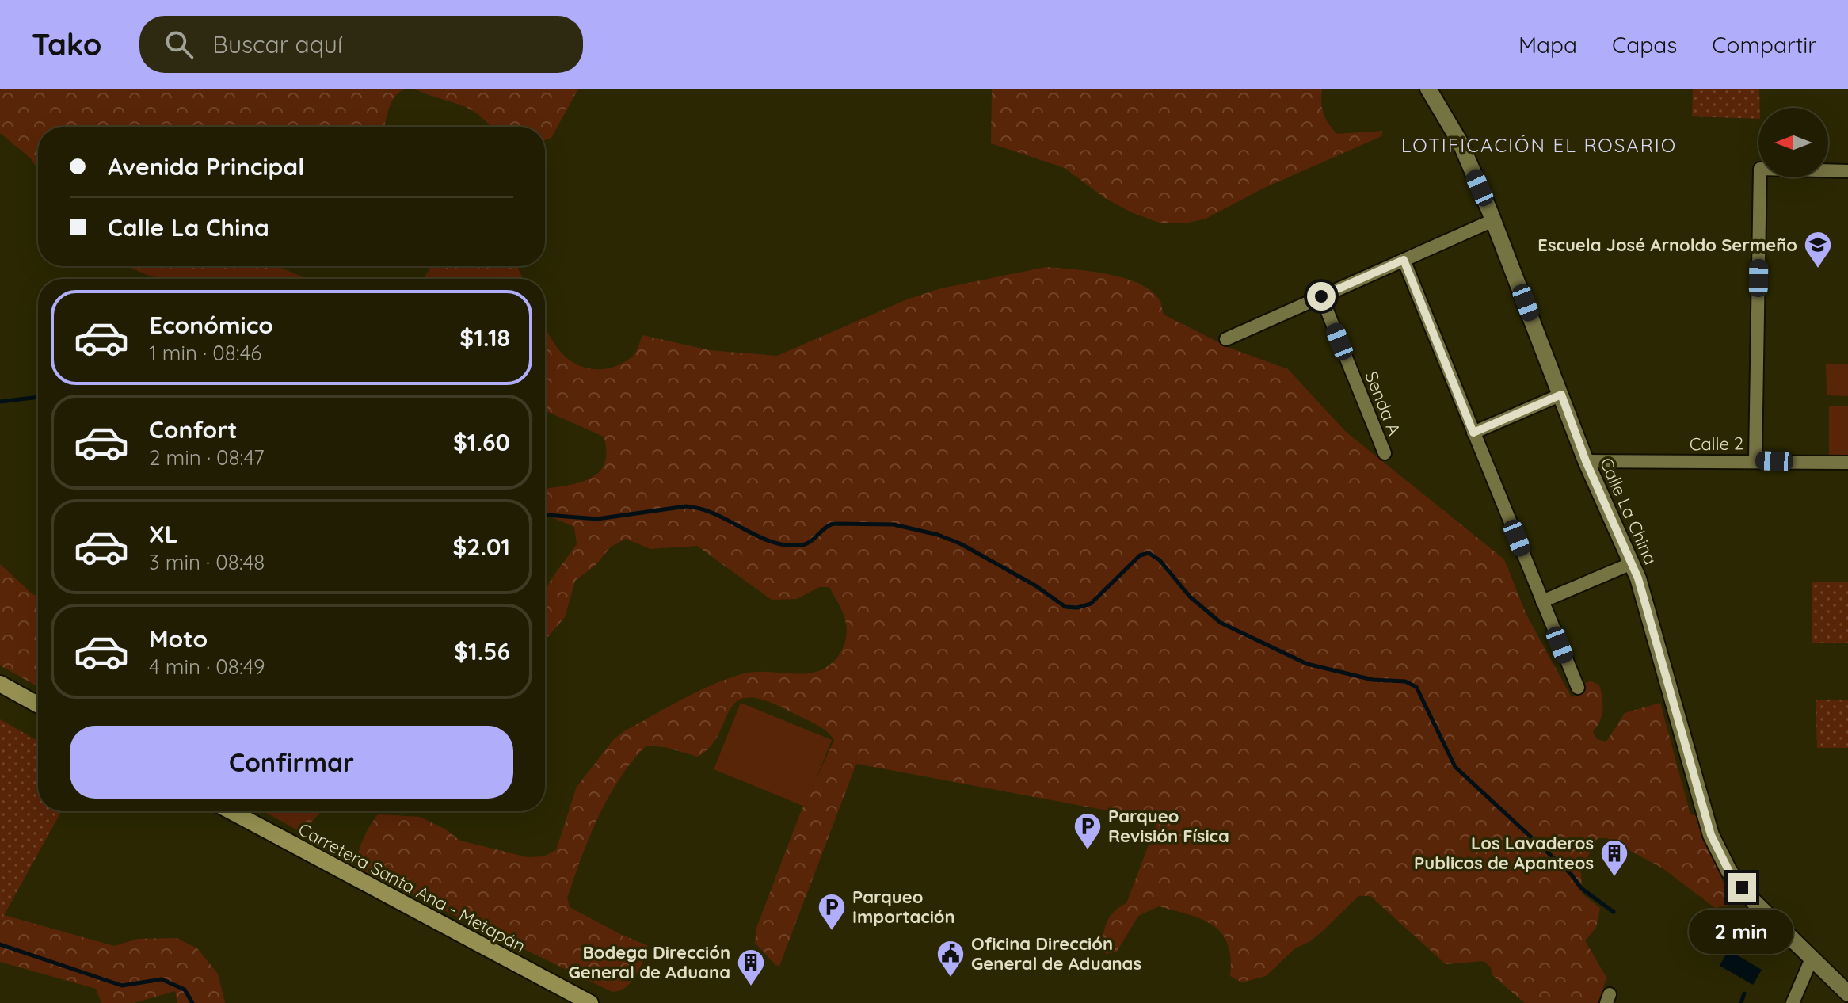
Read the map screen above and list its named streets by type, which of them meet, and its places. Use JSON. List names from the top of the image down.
{
  "streets": {
    "main road": ["Calle La China", "Carretera Santa Ana - Metapán"],
    "street": ["Senda A", "Calle 2"]
  },
  "crossings": [
    ["Calle 2", "Calle La China"]
  ],
  "districts": ["LOTIFICACIÓN EL ROSARIO"],
  "places": {
    "school or university": ["Escuela José Arnoldo Sermeño"],
    "parking": ["Parqueo Revisión Física", "Parqueo Importación"],
    "building": ["Los Lavaderos Publicos de Apanteos", "Bodega Dirección General de Aduana"],
    "public building": ["Oficina Dirección General de Aduanas"]
  },
  "north": "left",
  "page": {
    "header": "Tako",
    "search": "Buscar aquí",
    "nav": ["Mapa", "Capas", "Compartir"],
    "banner": ["Avenida Principal", "Calle La China"],
    "list": [
      {
        "name": "Económico",
        "note": "1 min · 08:46",
        "value": "$1.18"
      },
      {
        "name": "Confort",
        "note": "2 min · 08:47",
        "value": "$1.60"
      },
      {
        "name": "XL",
        "note": "3 min · 08:48",
        "value": "$2.01"
      },
      {
        "name": "Moto",
        "note": "4 min · 08:49",
        "value": "$1.56"
      }
    ],
    "buttons": "Confirmar",
    "bubble": "2 min"
  }
}
